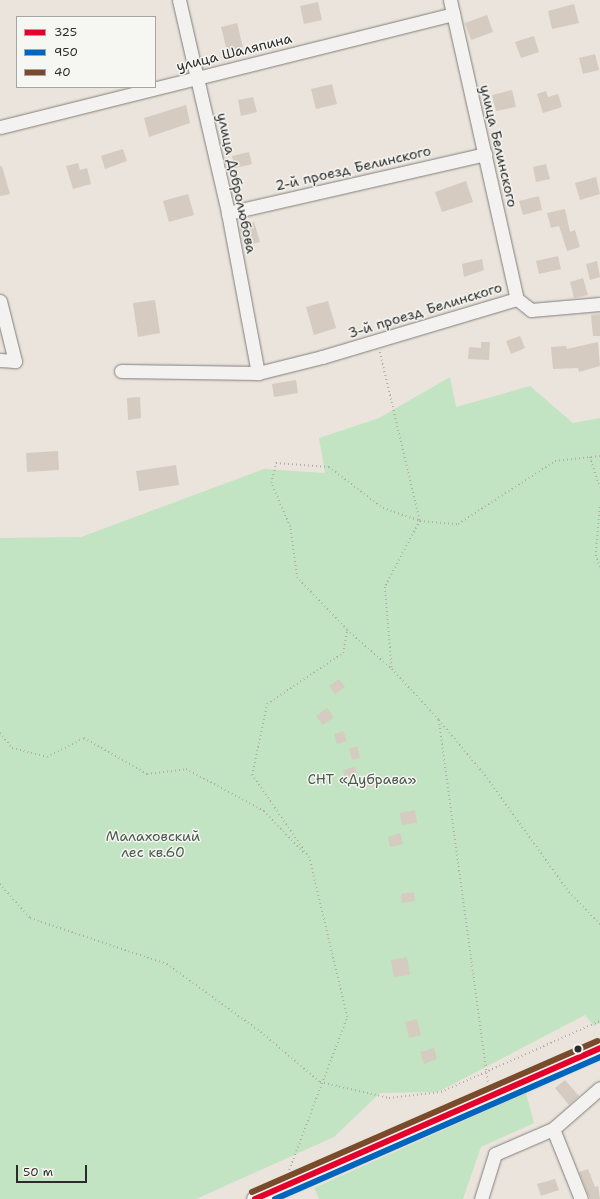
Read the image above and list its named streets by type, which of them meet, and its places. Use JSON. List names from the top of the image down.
{
  "streets": {
    "street": [
      "улица Шаляпина",
      "улица Белинского",
      "2-й проезд Белинского",
      "улица Добролюбова",
      "3-й проезд Белинского"
    ]
  },
  "crossings": [
    ["улица Шаляпина", "улица Белинского"],
    ["улица Шаляпина", "улица Добролюбова"],
    ["улица Белинского", "2-й проезд Белинского"],
    ["улица Белинского", "3-й проезд Белинского"],
    ["2-й проезд Белинского", "улица Добролюбова"],
    ["улица Добролюбова", "3-й проезд Белинского"]
  ],
  "parks": ["СНТ «Дубрава»", "Малаховский лес кв.60"],
  "lines": ["transit line 40", "transit line 325", "transit line 950"],
  "legend": ["325", "950", "40"],
  "scale_bar": "50 m"
}
